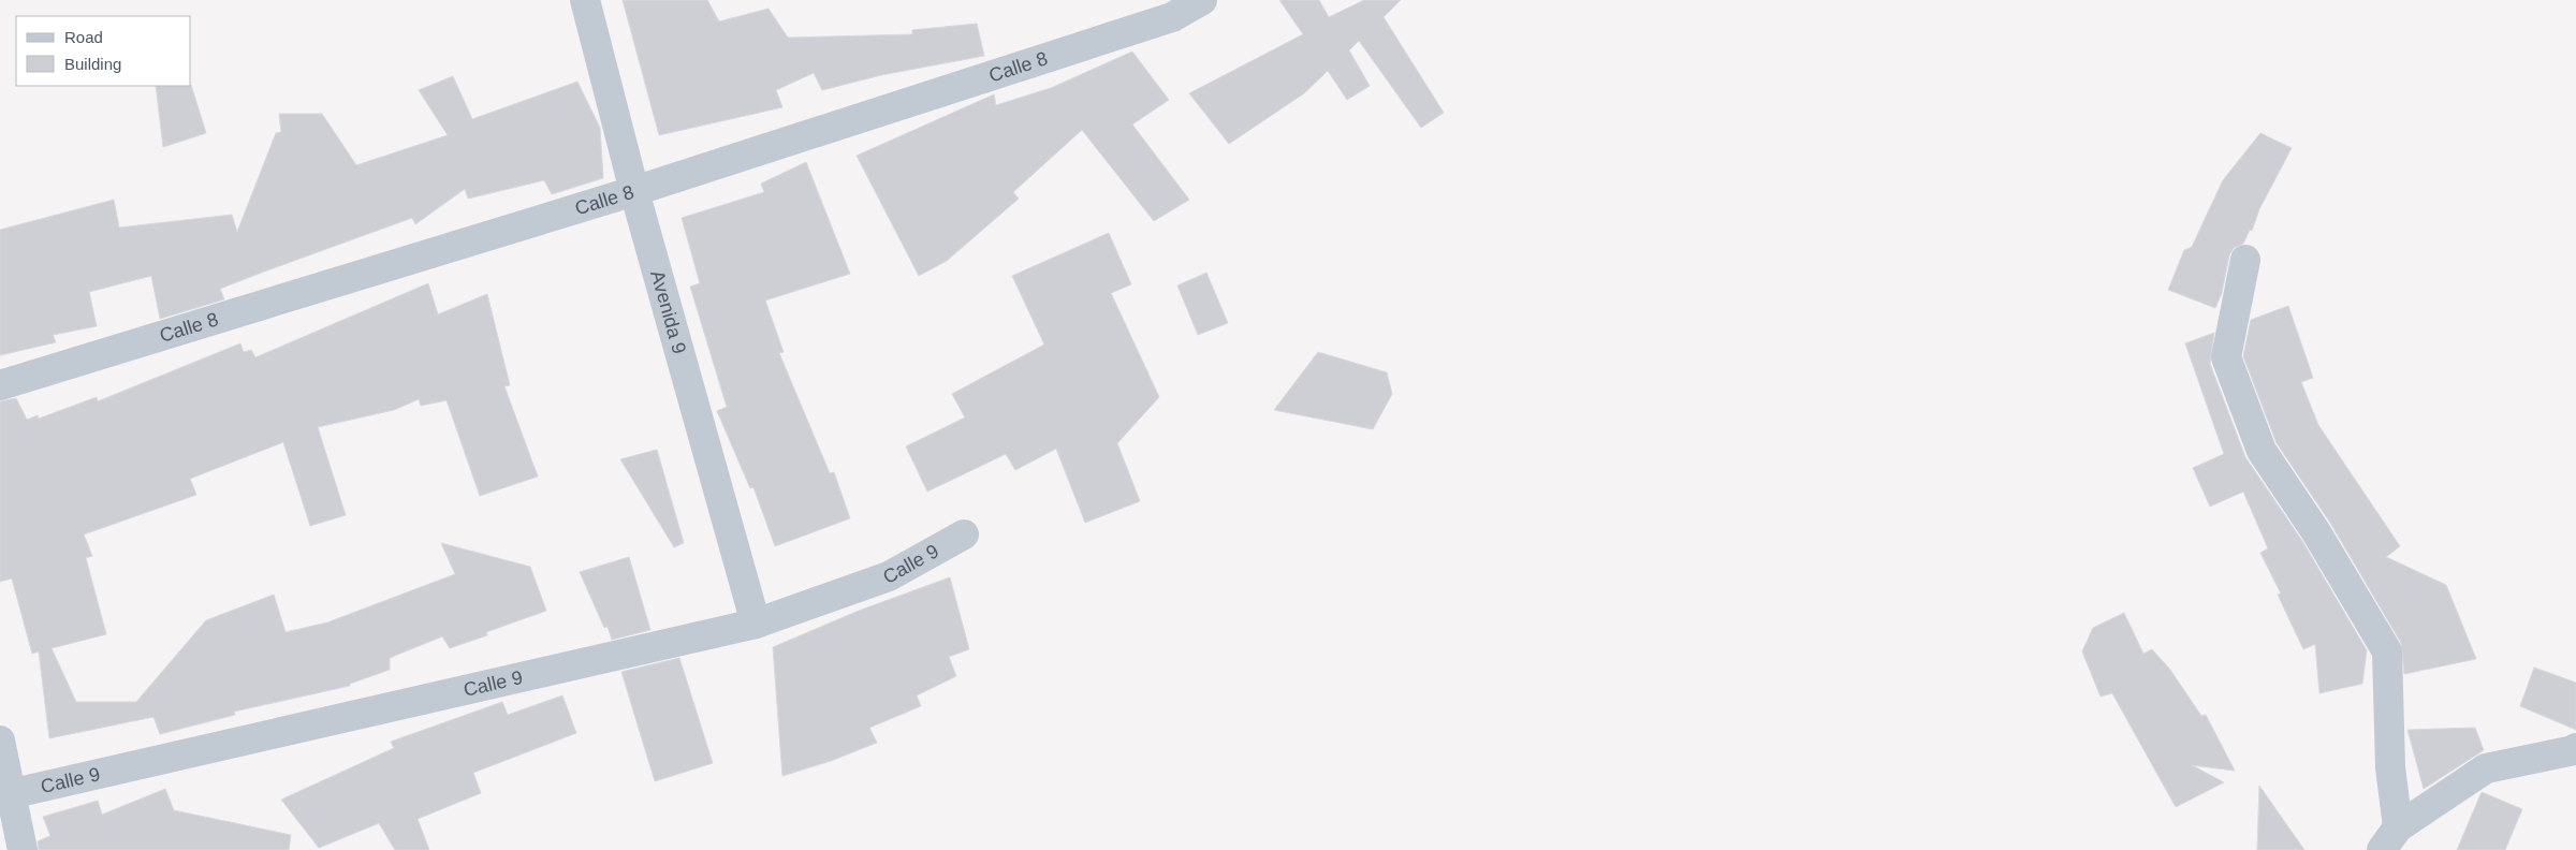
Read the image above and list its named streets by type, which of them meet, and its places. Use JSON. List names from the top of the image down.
{
  "streets": {
    "street": ["Calle 8", "Avenida 9", "Calle 9"]
  },
  "crossings": [
    ["Calle 8", "Avenida 9"],
    ["Avenida 9", "Calle 9"]
  ],
  "legend": ["Road", "Building"]
}
